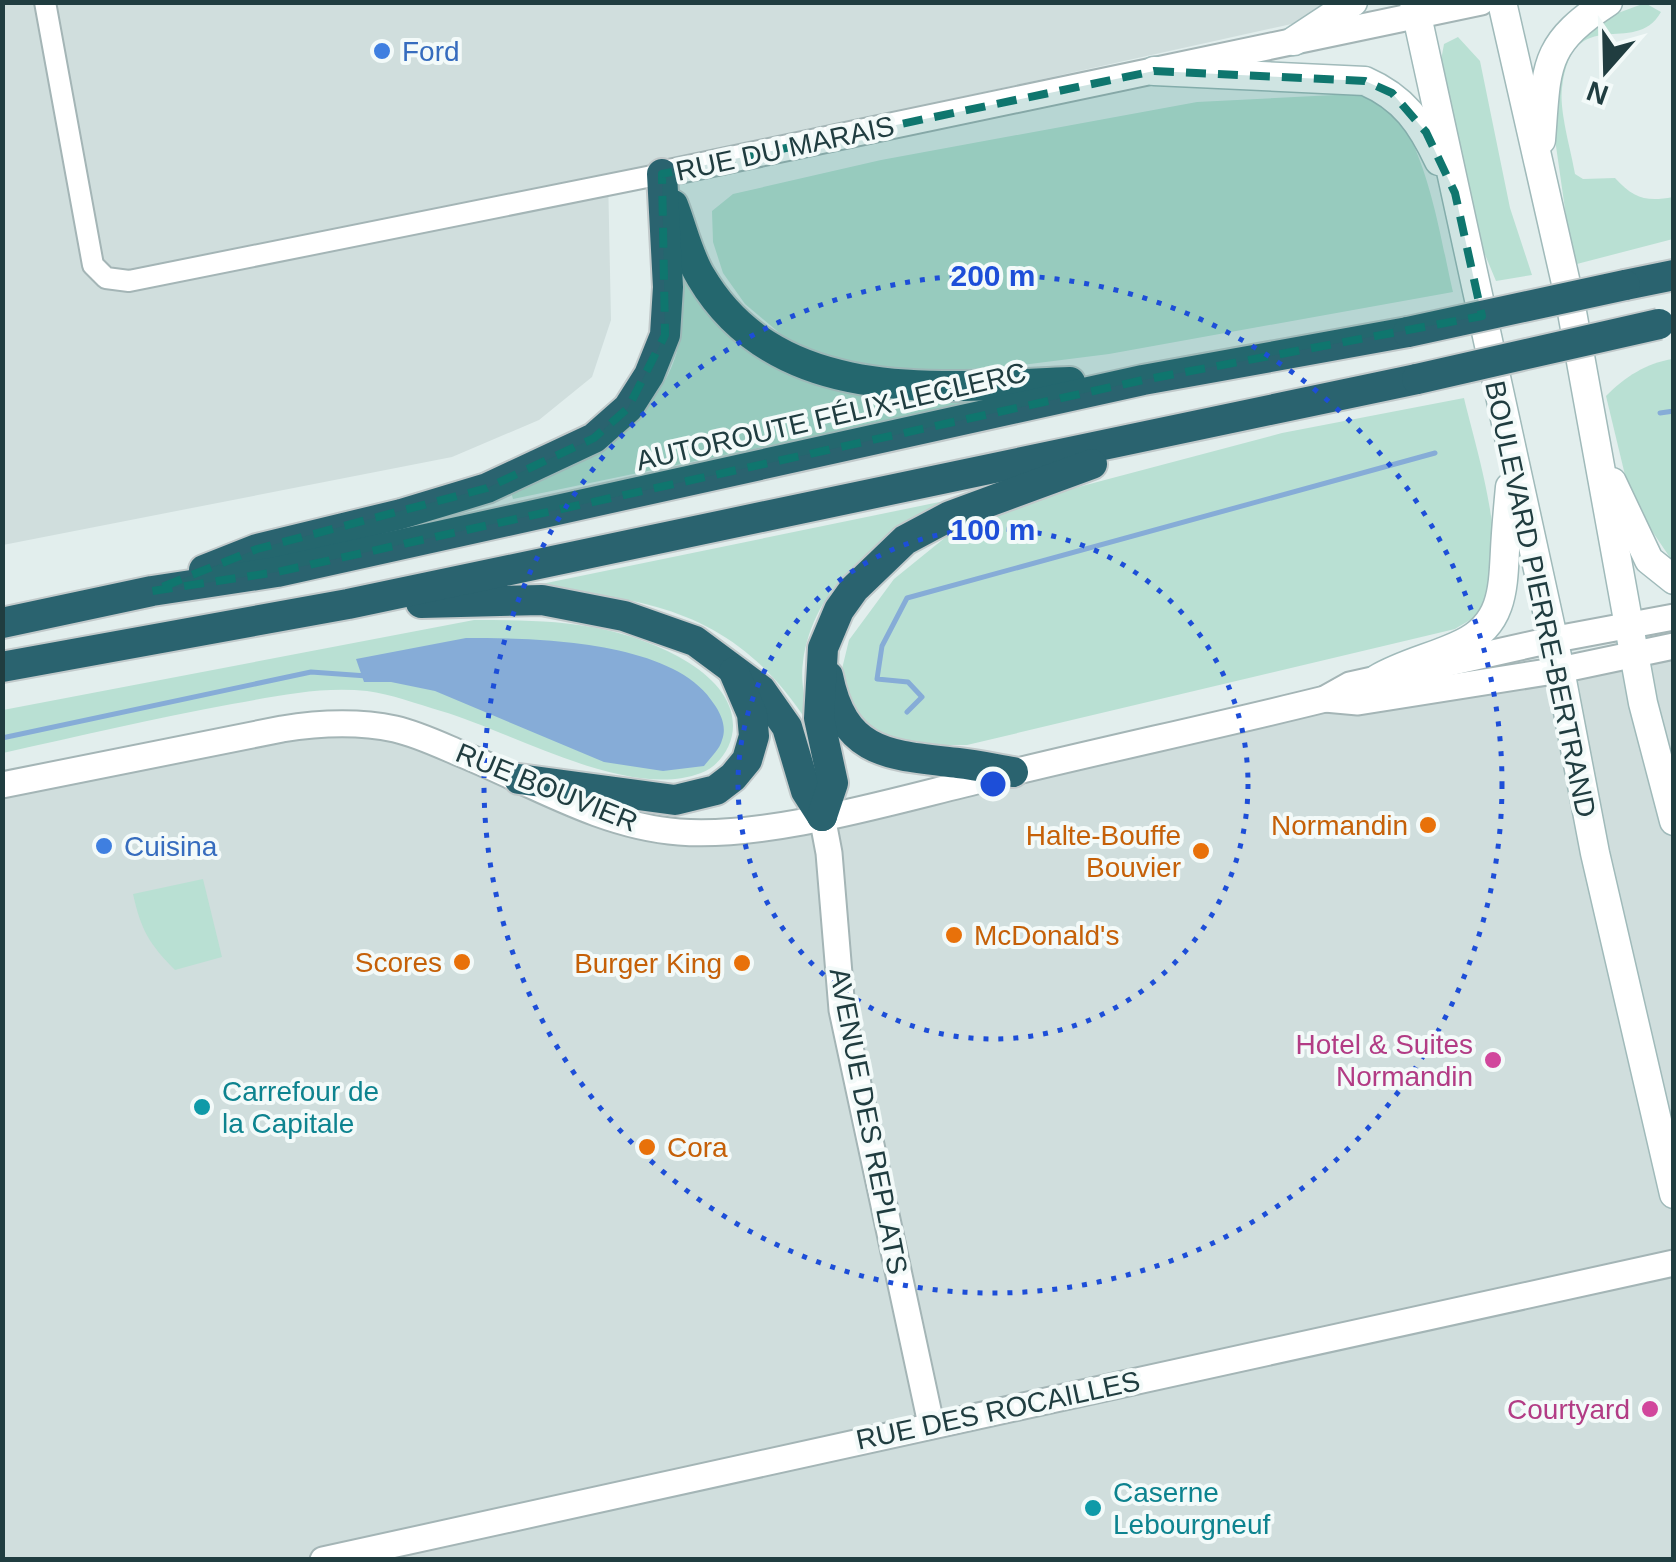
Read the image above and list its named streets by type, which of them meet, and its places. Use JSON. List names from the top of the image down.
{
  "streets": {
    "highway": ["AUTOROUTE FÉLIX-LECLERC"],
    "main road": ["BOULEVARD PIERRE-BERTRAND"],
    "street": [
      "RUE DU MARAIS",
      "RUE BOUVIER",
      "AVENUE DES REPLATS",
      "RUE DES ROCAILLES"
    ]
  },
  "crossings": [
    ["RUE DU MARAIS", "BOULEVARD PIERRE-BERTRAND"],
    ["BOULEVARD PIERRE-BERTRAND", "RUE BOUVIER"],
    ["RUE BOUVIER", "AVENUE DES REPLATS"],
    ["AVENUE DES REPLATS", "RUE DES ROCAILLES"]
  ],
  "places": [
    "Ford",
    "Normandin",
    "Cuisina",
    "Halte-Bouffe Bouvier",
    "McDonald's",
    "Scores",
    "Burger King",
    "Hotel & Suites Normandin",
    "Carrefour de la Capitale",
    "Cora",
    "Courtyard",
    "Caserne Lebourgneuf"
  ],
  "north": "bottom",
  "rings": ["200 m", "100 m"]
}
